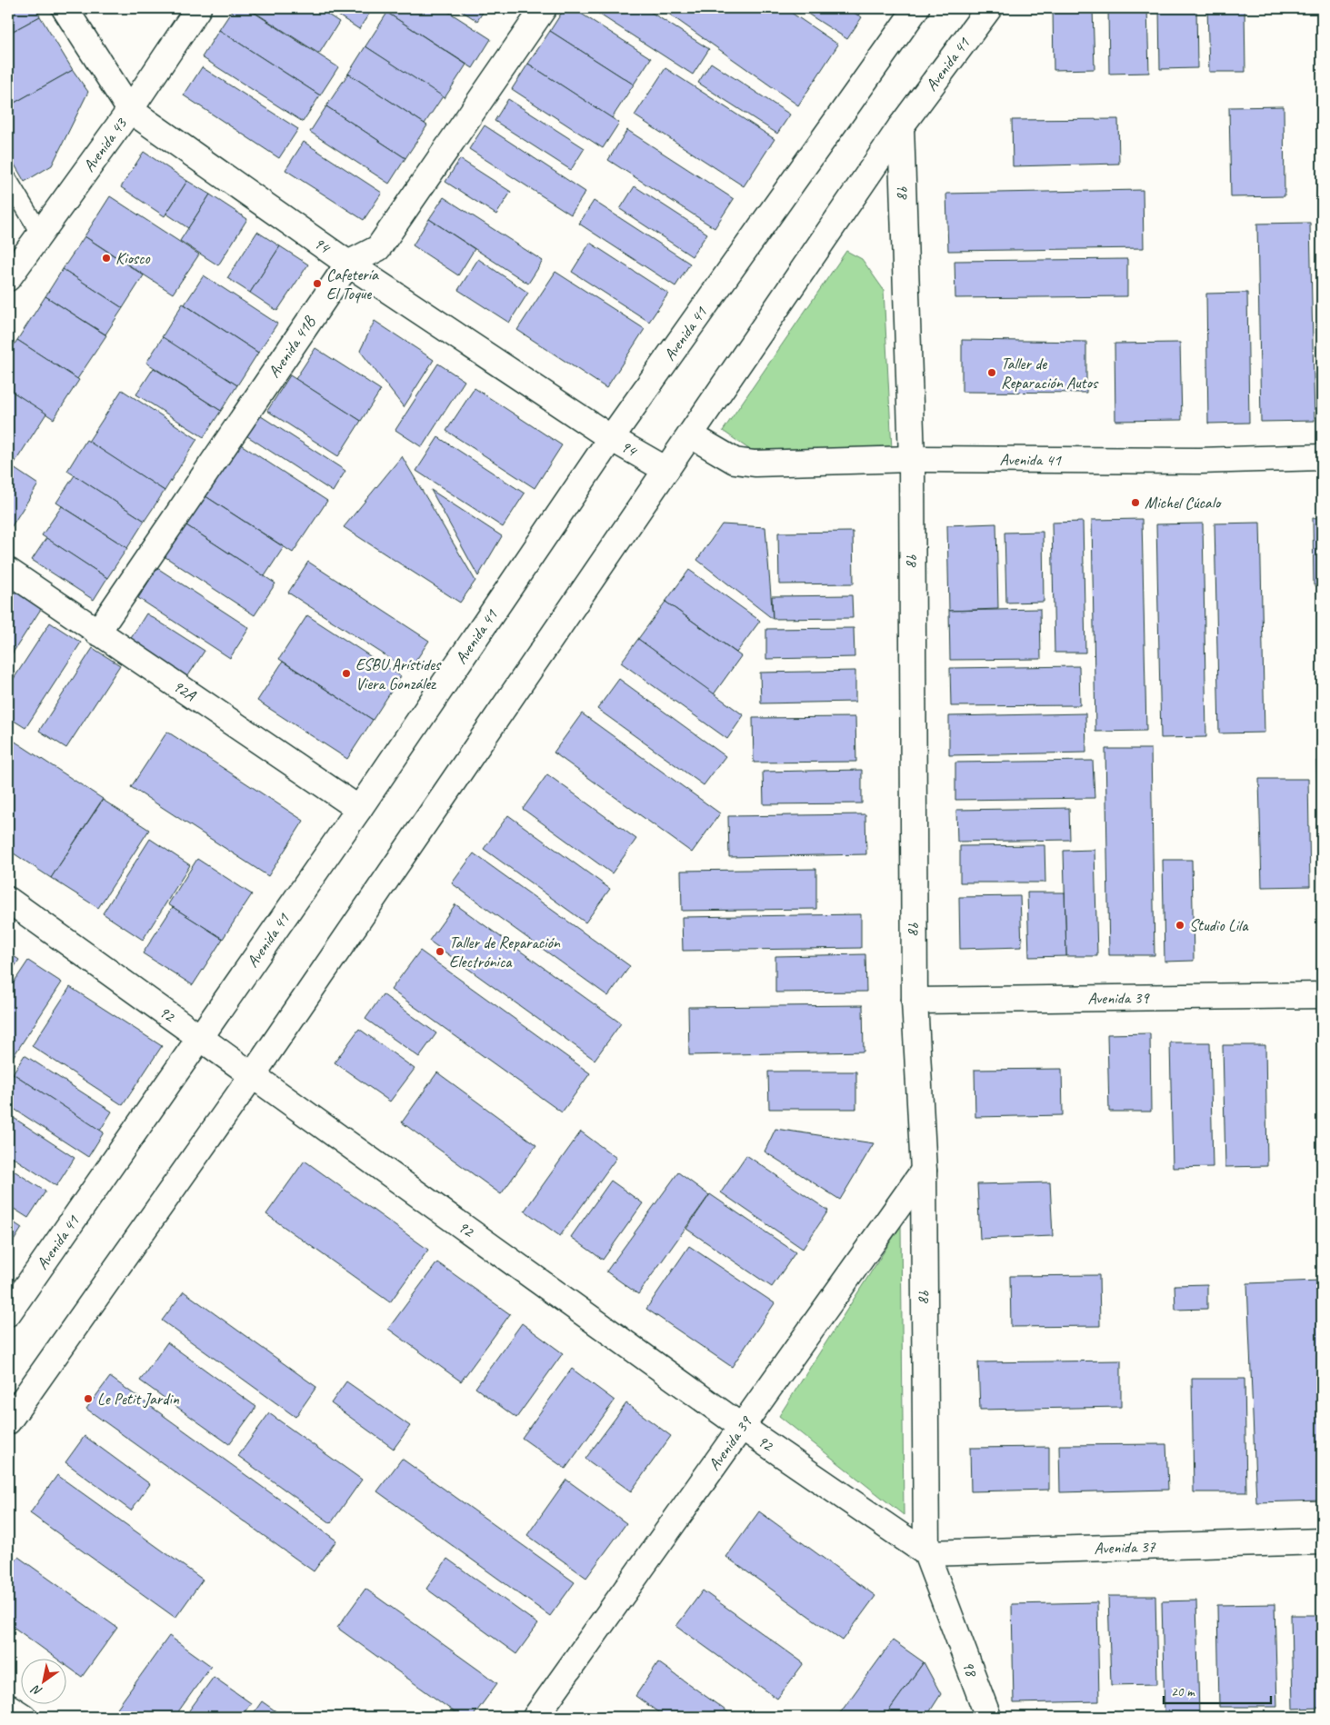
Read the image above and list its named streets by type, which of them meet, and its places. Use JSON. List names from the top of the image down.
{
  "streets": {
    "street": [
      "Avenida 41",
      "Avenida 43",
      "98",
      "94",
      "Avenida 41B",
      "92A",
      "Avenida 39",
      "92",
      "Avenida 37"
    ]
  },
  "crossings": [
    ["Avenida 41", "98"],
    ["Avenida 41", "94"],
    ["Avenida 41", "92A"],
    ["Avenida 41", "92"],
    ["Avenida 43", "94"],
    ["98", "Avenida 39"],
    ["98", "92"],
    ["98", "Avenida 37"],
    ["94", "Avenida 41B"],
    ["Avenida 41B", "92A"],
    ["Avenida 39", "92"],
    ["92", "Avenida 37"]
  ],
  "places": [
    "Kiosco",
    "Cafetería El Toque",
    "Taller de Reparación Autos",
    "Michel Cúcalo",
    "ESBU Arístides Viera González",
    "Studio Lila",
    "Taller de Reparación Electrónica",
    "Le Petit Jardin"
  ],
  "scale_bar": "20 m",
  "north": "bottom left"
}
